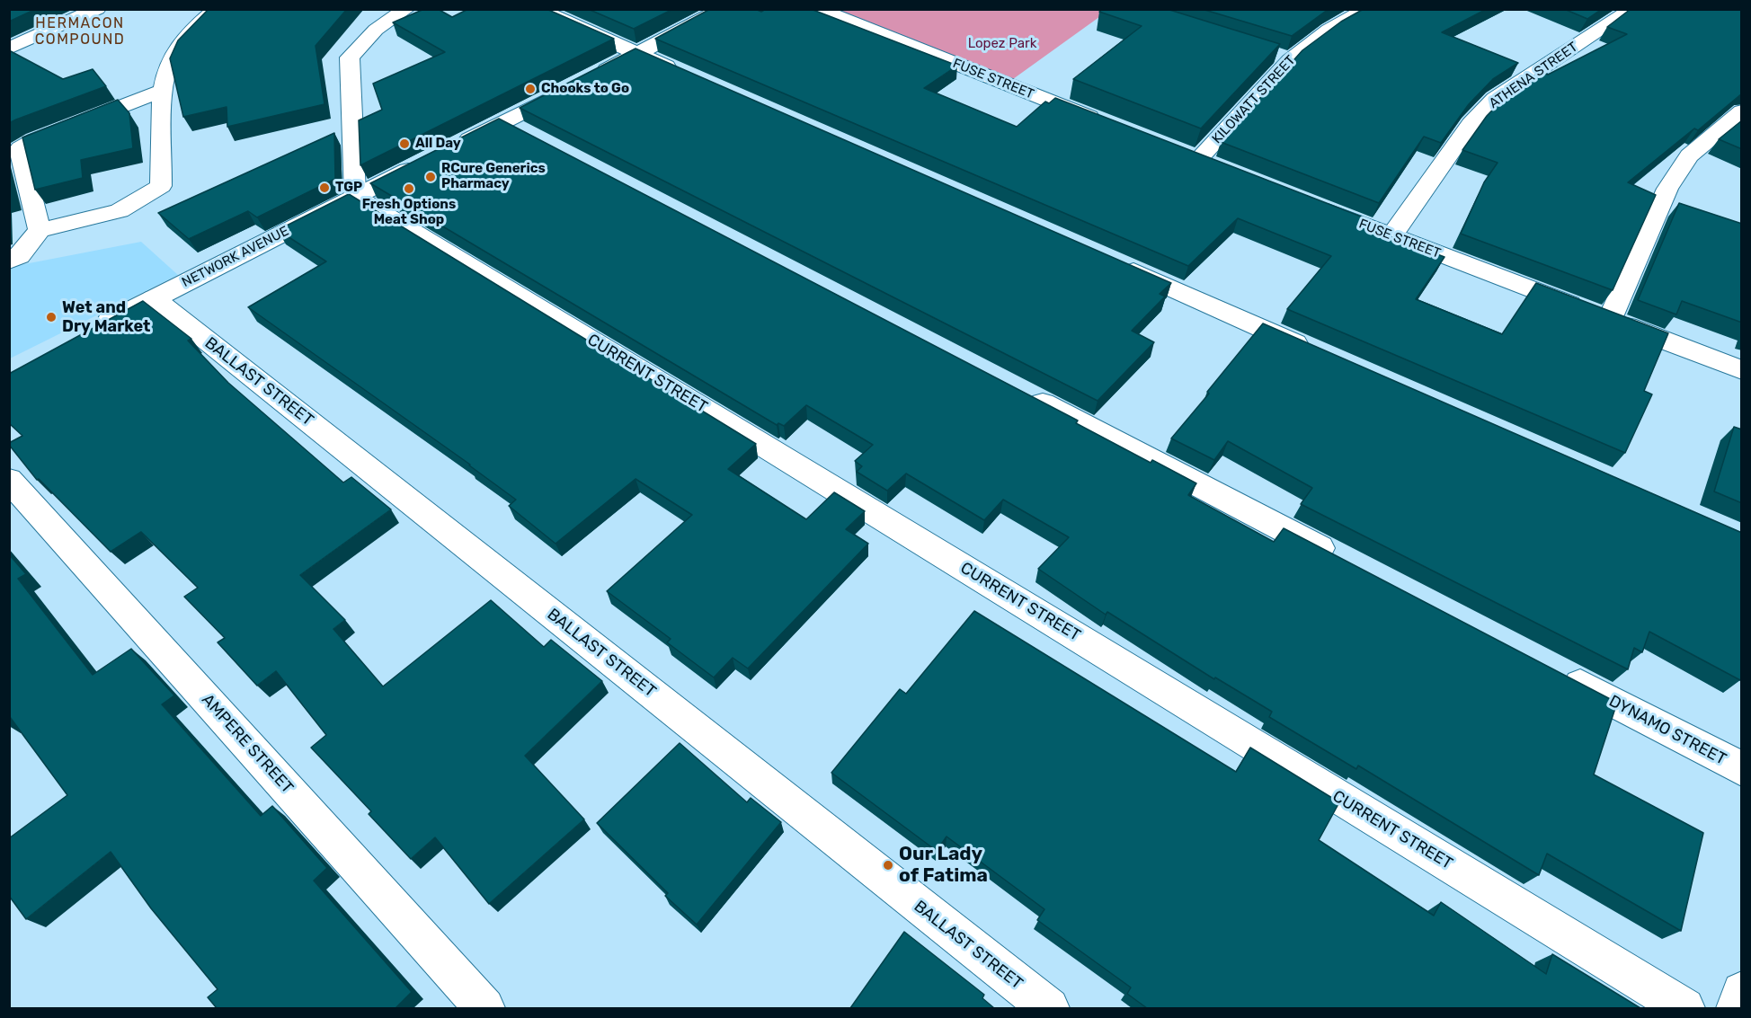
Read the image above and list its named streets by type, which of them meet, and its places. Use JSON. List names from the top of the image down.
{
  "streets": {
    "street": [
      "ATHENA STREET",
      "FUSE STREET",
      "KILOWATT STREET",
      "NETWORK AVENUE",
      "CURRENT STREET",
      "BALLAST STREET",
      "DYNAMO STREET",
      "AMPERE STREET"
    ]
  },
  "crossings": [
    ["ATHENA STREET", "FUSE STREET"],
    ["NETWORK AVENUE", "CURRENT STREET"],
    ["NETWORK AVENUE", "BALLAST STREET"]
  ],
  "districts": ["HERMACON COMPOUND"],
  "parks": ["Lopez Park"],
  "places": [
    "Chooks to Go",
    "All Day",
    "RCure Generics Pharmacy",
    "TGP",
    "Fresh Options Meat Shop",
    "Wet and Dry Market",
    "Our Lady of Fatima"
  ]
}
